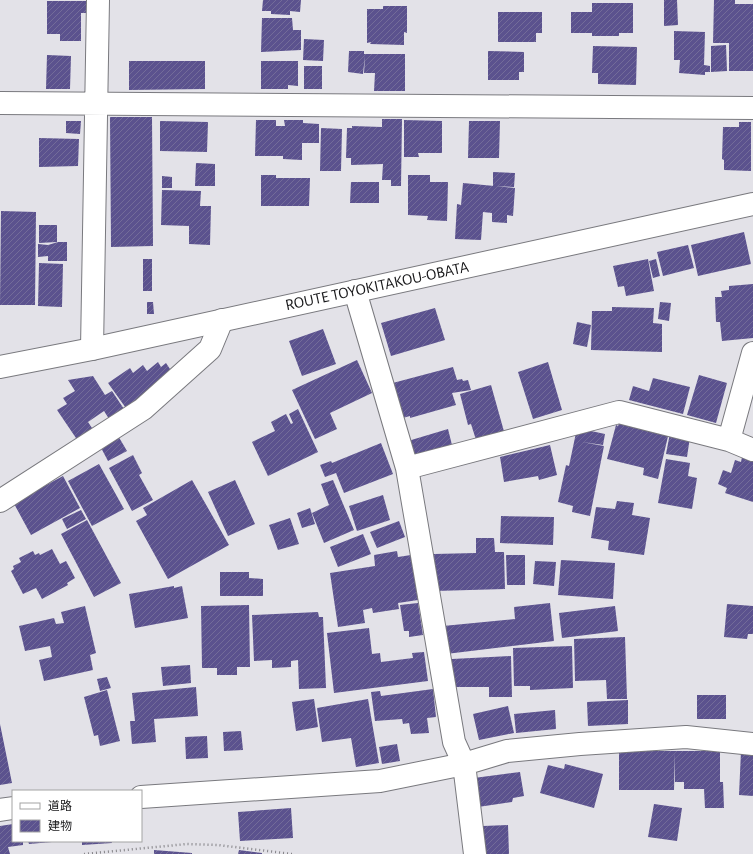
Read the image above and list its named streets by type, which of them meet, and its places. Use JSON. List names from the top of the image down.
{
  "streets": {
    "street": ["ROUTE TOYOKITAKOU-OBATA"]
  },
  "legend": ["道路", "建物"]
}
